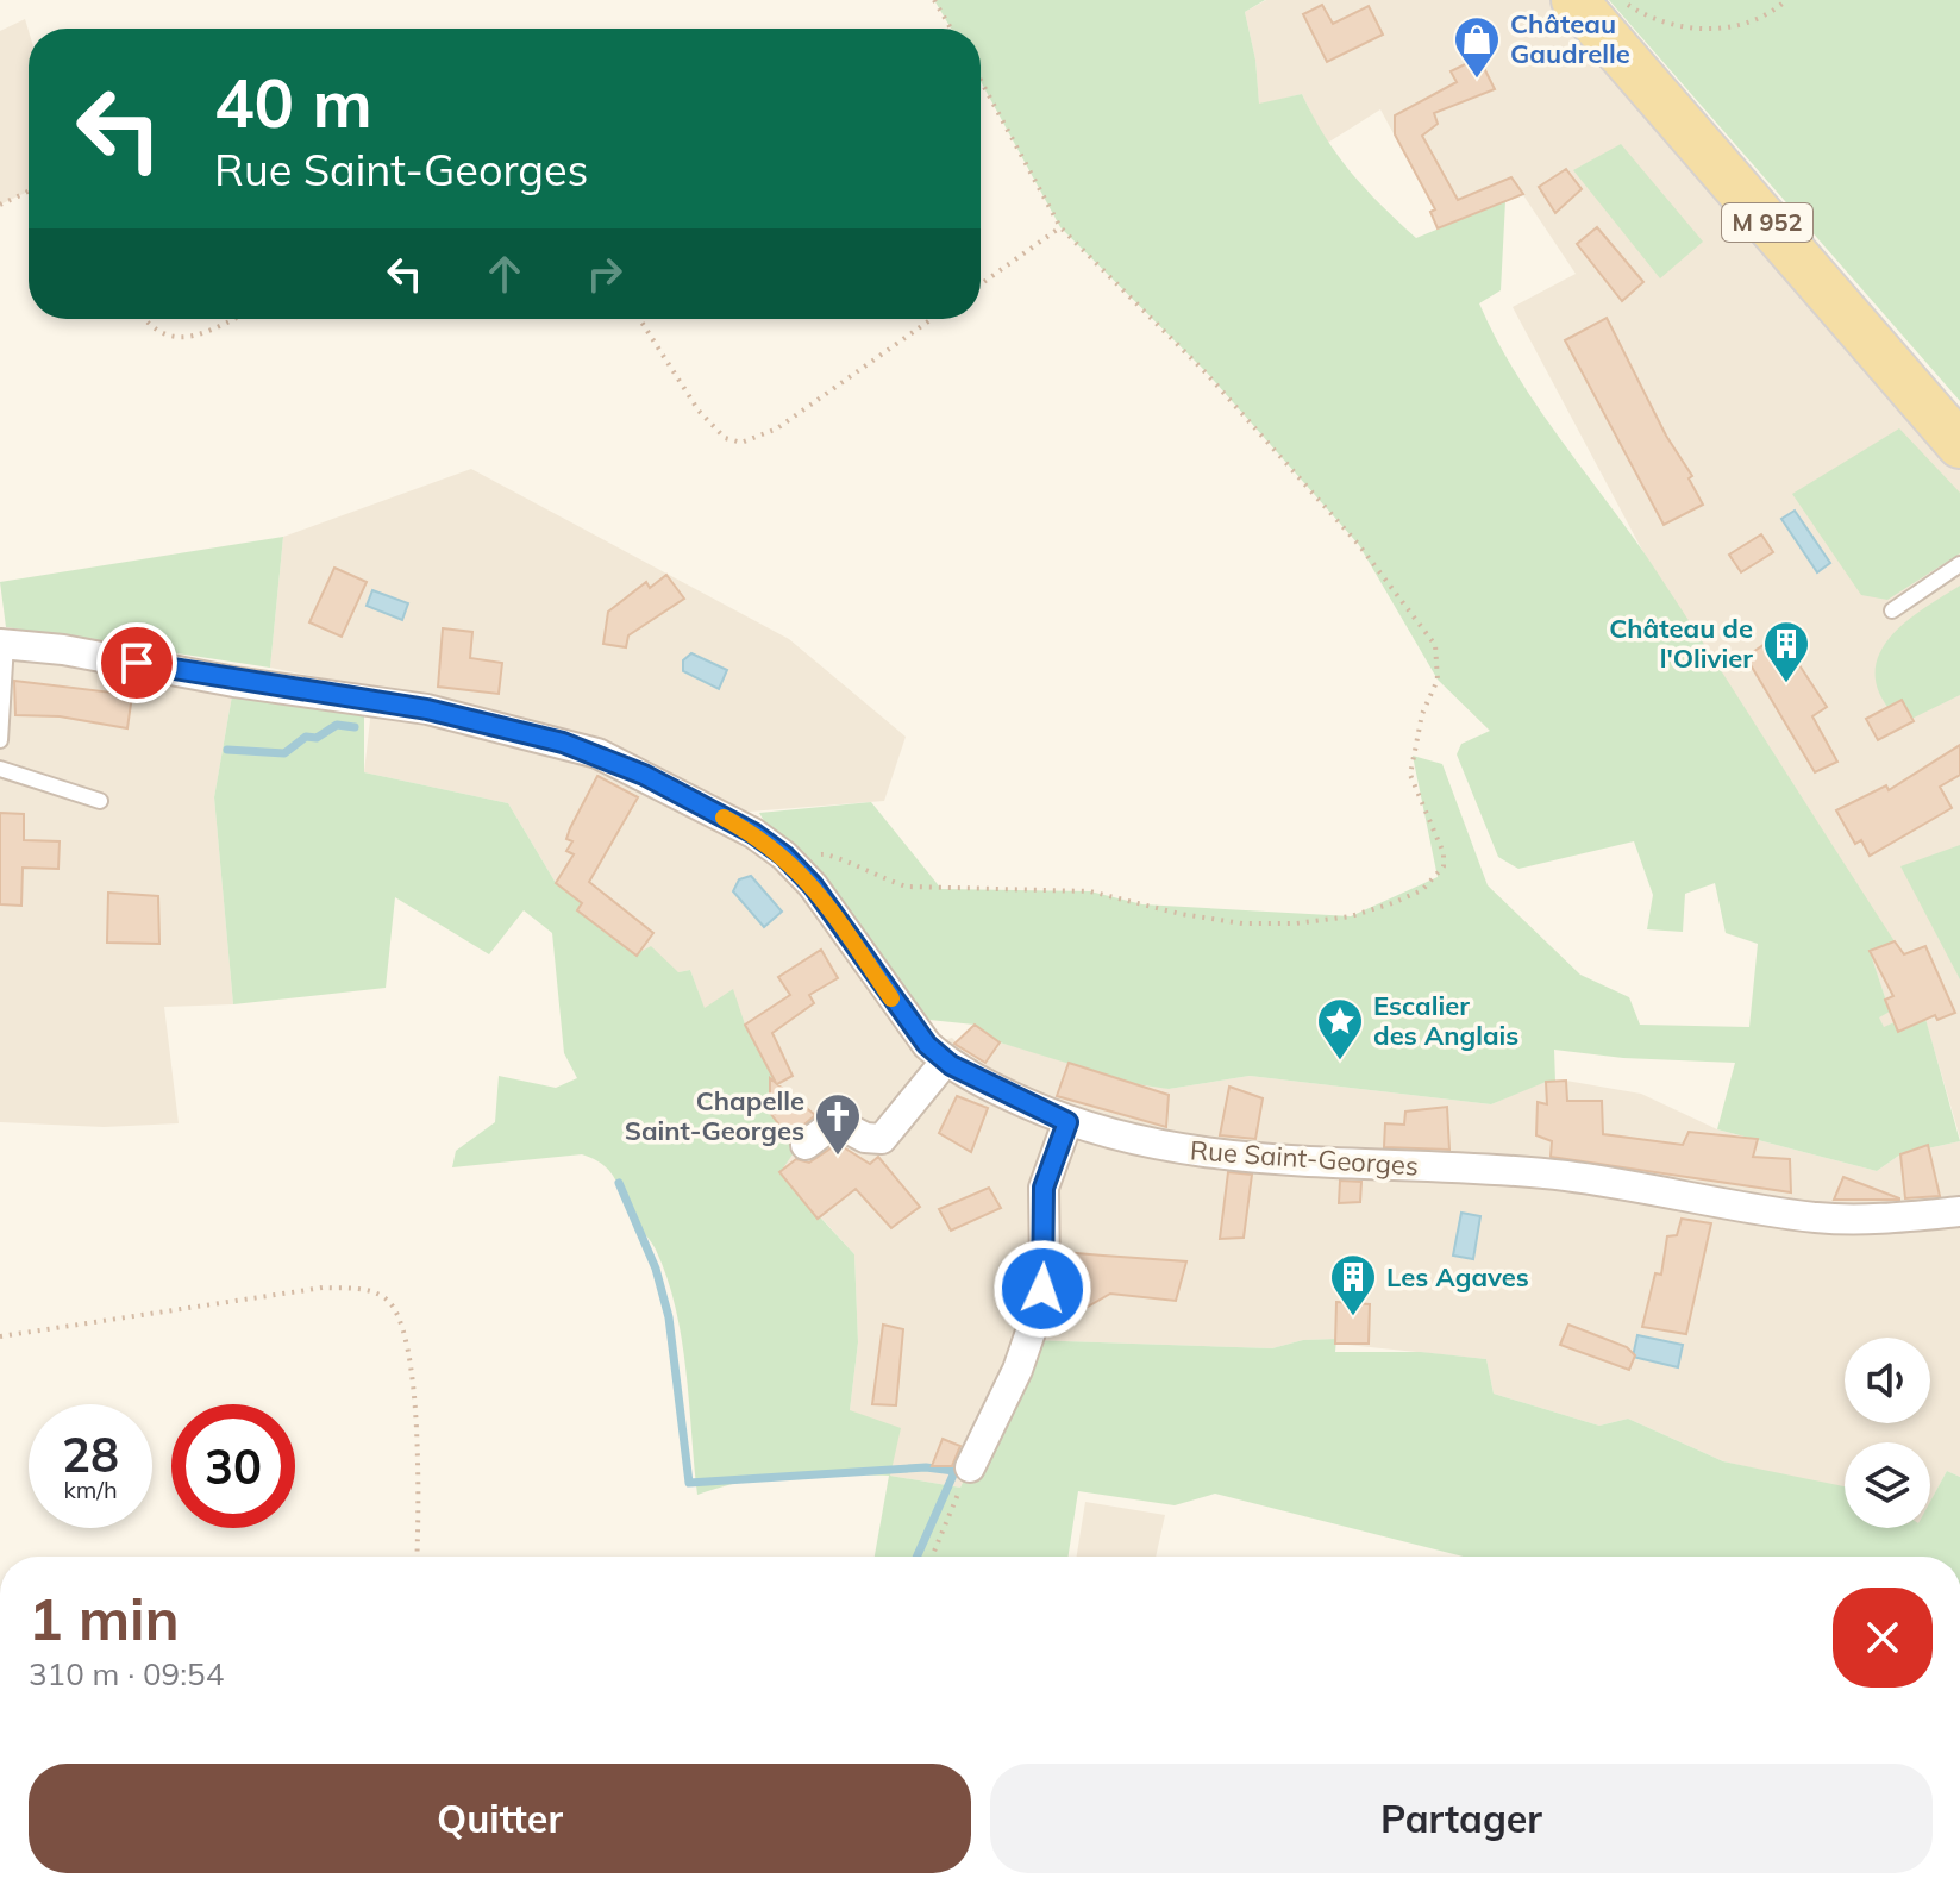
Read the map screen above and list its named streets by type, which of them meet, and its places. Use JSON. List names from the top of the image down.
{
  "streets": {
    "main road": ["M 952"],
    "street": ["Rue Saint-Georges"]
  },
  "places": {
    "shop": ["Château Gaudrelle"],
    "building": ["Château de l'Olivier", "Les Agaves"],
    "place": ["Escalier des Anglais"],
    "church": ["Chapelle Saint-Georges"]
  },
  "page": {
    "turn": ["40 m", "Rue Saint-Georges"],
    "speed": "28 km/h",
    "limit": "30",
    "heading": ["1 min", "310 m · 09:54"],
    "buttons": ["Quitter", "Partager"]
  }
}
